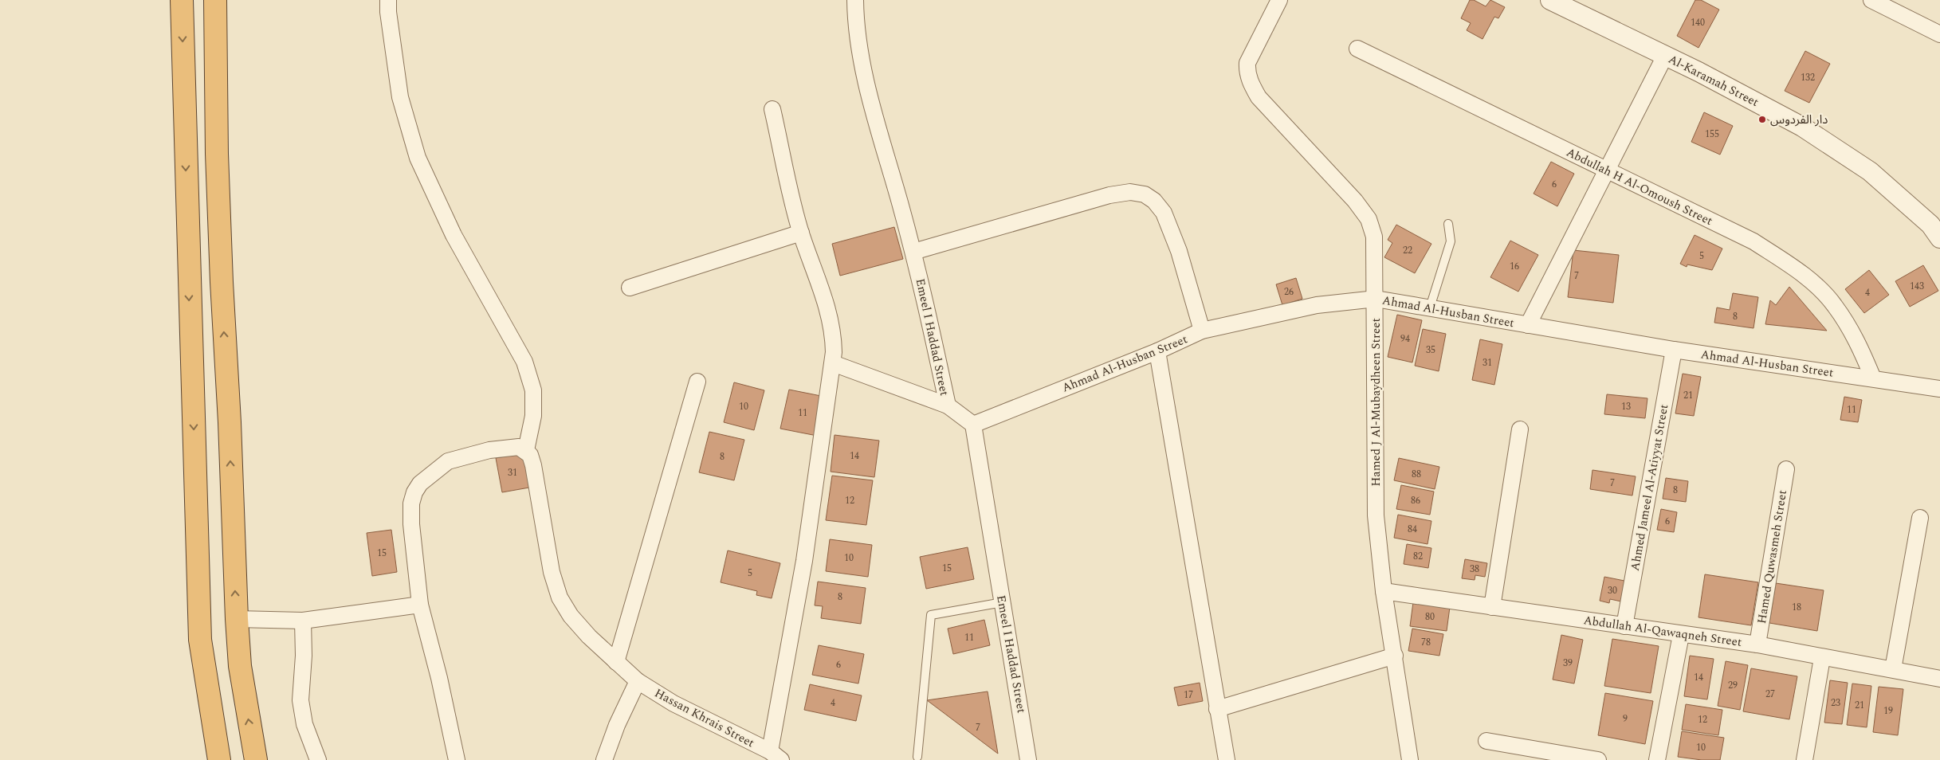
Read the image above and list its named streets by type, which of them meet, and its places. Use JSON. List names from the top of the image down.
{
  "streets": {
    "street": [
      "Al-Karamah Street",
      "Abdullah H Al-Omoush Street",
      "Ahmad Al-Husban Street",
      "Emeel I Haddad Street",
      "Hamed J Al-Mubaydheen Street",
      "Ahmed Jameel Al-Atiyyat Street",
      "Hamed Quwasmeh Street",
      "Abdullah Al-Qawaqneh Street",
      "Hassan Khrais Street"
    ]
  },
  "crossings": [
    ["Abdullah H Al-Omoush Street", "Ahmad Al-Husban Street"],
    ["Ahmad Al-Husban Street", "Emeel I Haddad Street"],
    ["Ahmad Al-Husban Street", "Hamed J Al-Mubaydheen Street"],
    ["Ahmad Al-Husban Street", "Ahmed Jameel Al-Atiyyat Street"],
    ["Hamed J Al-Mubaydheen Street", "Abdullah Al-Qawaqneh Street"],
    ["Ahmed Jameel Al-Atiyyat Street", "Abdullah Al-Qawaqneh Street"],
    ["Hamed Quwasmeh Street", "Abdullah Al-Qawaqneh Street"]
  ],
  "places": ["دار الفردوس"],
  "house_numbers": [
    "140",
    "132",
    "155",
    "6",
    "22",
    "5",
    "16",
    "7",
    "143",
    "26",
    "4",
    "8",
    "94",
    "35",
    "31",
    "21",
    "10",
    "13",
    "11",
    "11",
    "14",
    "8",
    "31",
    "88",
    "7",
    "8",
    "12",
    "86",
    "6",
    "84",
    "15",
    "82",
    "10",
    "15",
    "38",
    "5",
    "30",
    "8",
    "18",
    "80",
    "11",
    "78",
    "39",
    "6",
    "14",
    "29",
    "27",
    "17",
    "4",
    "23",
    "21",
    "19",
    "9",
    "12",
    "7",
    "10"
  ]
}
